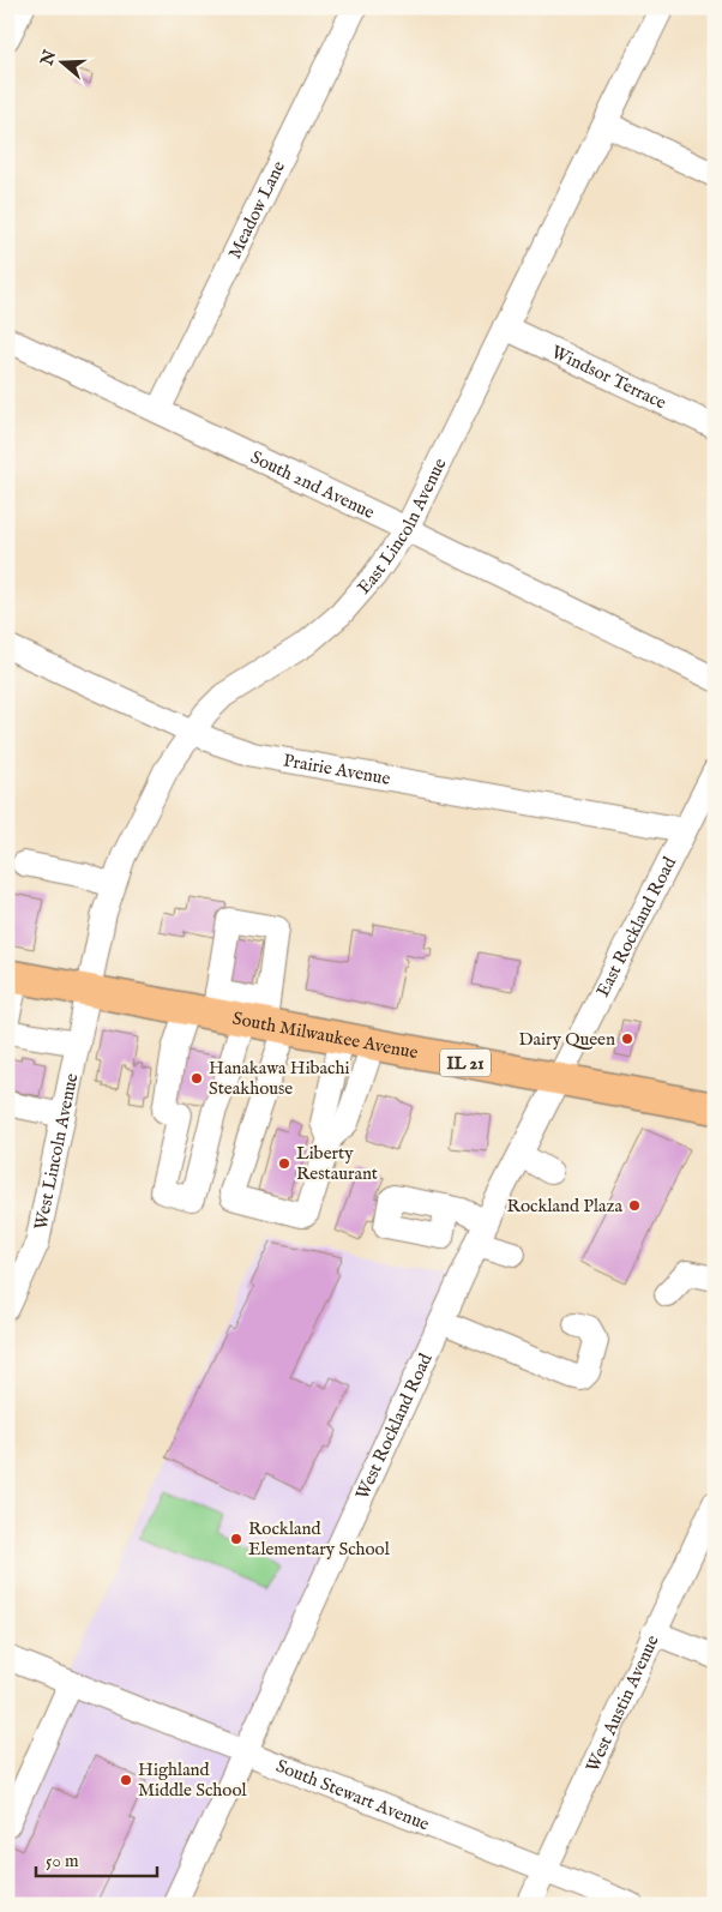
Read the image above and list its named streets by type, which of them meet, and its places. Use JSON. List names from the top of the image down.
{
  "streets": {
    "main road": ["South Milwaukee Avenue", "IL 21"],
    "street": [
      "Meadow Lane",
      "Windsor Terrace",
      "South 2nd Avenue",
      "East Lincoln Avenue",
      "Prairie Avenue",
      "East Rockland Road",
      "West Lincoln Avenue",
      "West Rockland Road",
      "West Austin Avenue",
      "South Stewart Avenue"
    ]
  },
  "crossings": [
    ["Meadow Lane", "South 2nd Avenue"],
    ["Windsor Terrace", "East Lincoln Avenue"],
    ["South 2nd Avenue", "East Lincoln Avenue"],
    ["East Lincoln Avenue", "Prairie Avenue"],
    ["East Lincoln Avenue", "South Milwaukee Avenue"],
    ["East Lincoln Avenue", "West Lincoln Avenue"],
    ["Prairie Avenue", "East Rockland Road"],
    ["East Rockland Road", "South Milwaukee Avenue"],
    ["East Rockland Road", "West Rockland Road"],
    ["South Milwaukee Avenue", "West Lincoln Avenue"],
    ["South Milwaukee Avenue", "West Rockland Road"],
    ["West Rockland Road", "South Stewart Avenue"],
    ["West Austin Avenue", "South Stewart Avenue"]
  ],
  "places": [
    "Dairy Queen",
    "Hanakawa Hibachi Steakhouse",
    "Liberty Restaurant",
    "Rockland Plaza",
    "Rockland Elementary School",
    "Highland Middle School"
  ],
  "scale_bar": "50 m",
  "north": "left"
}
